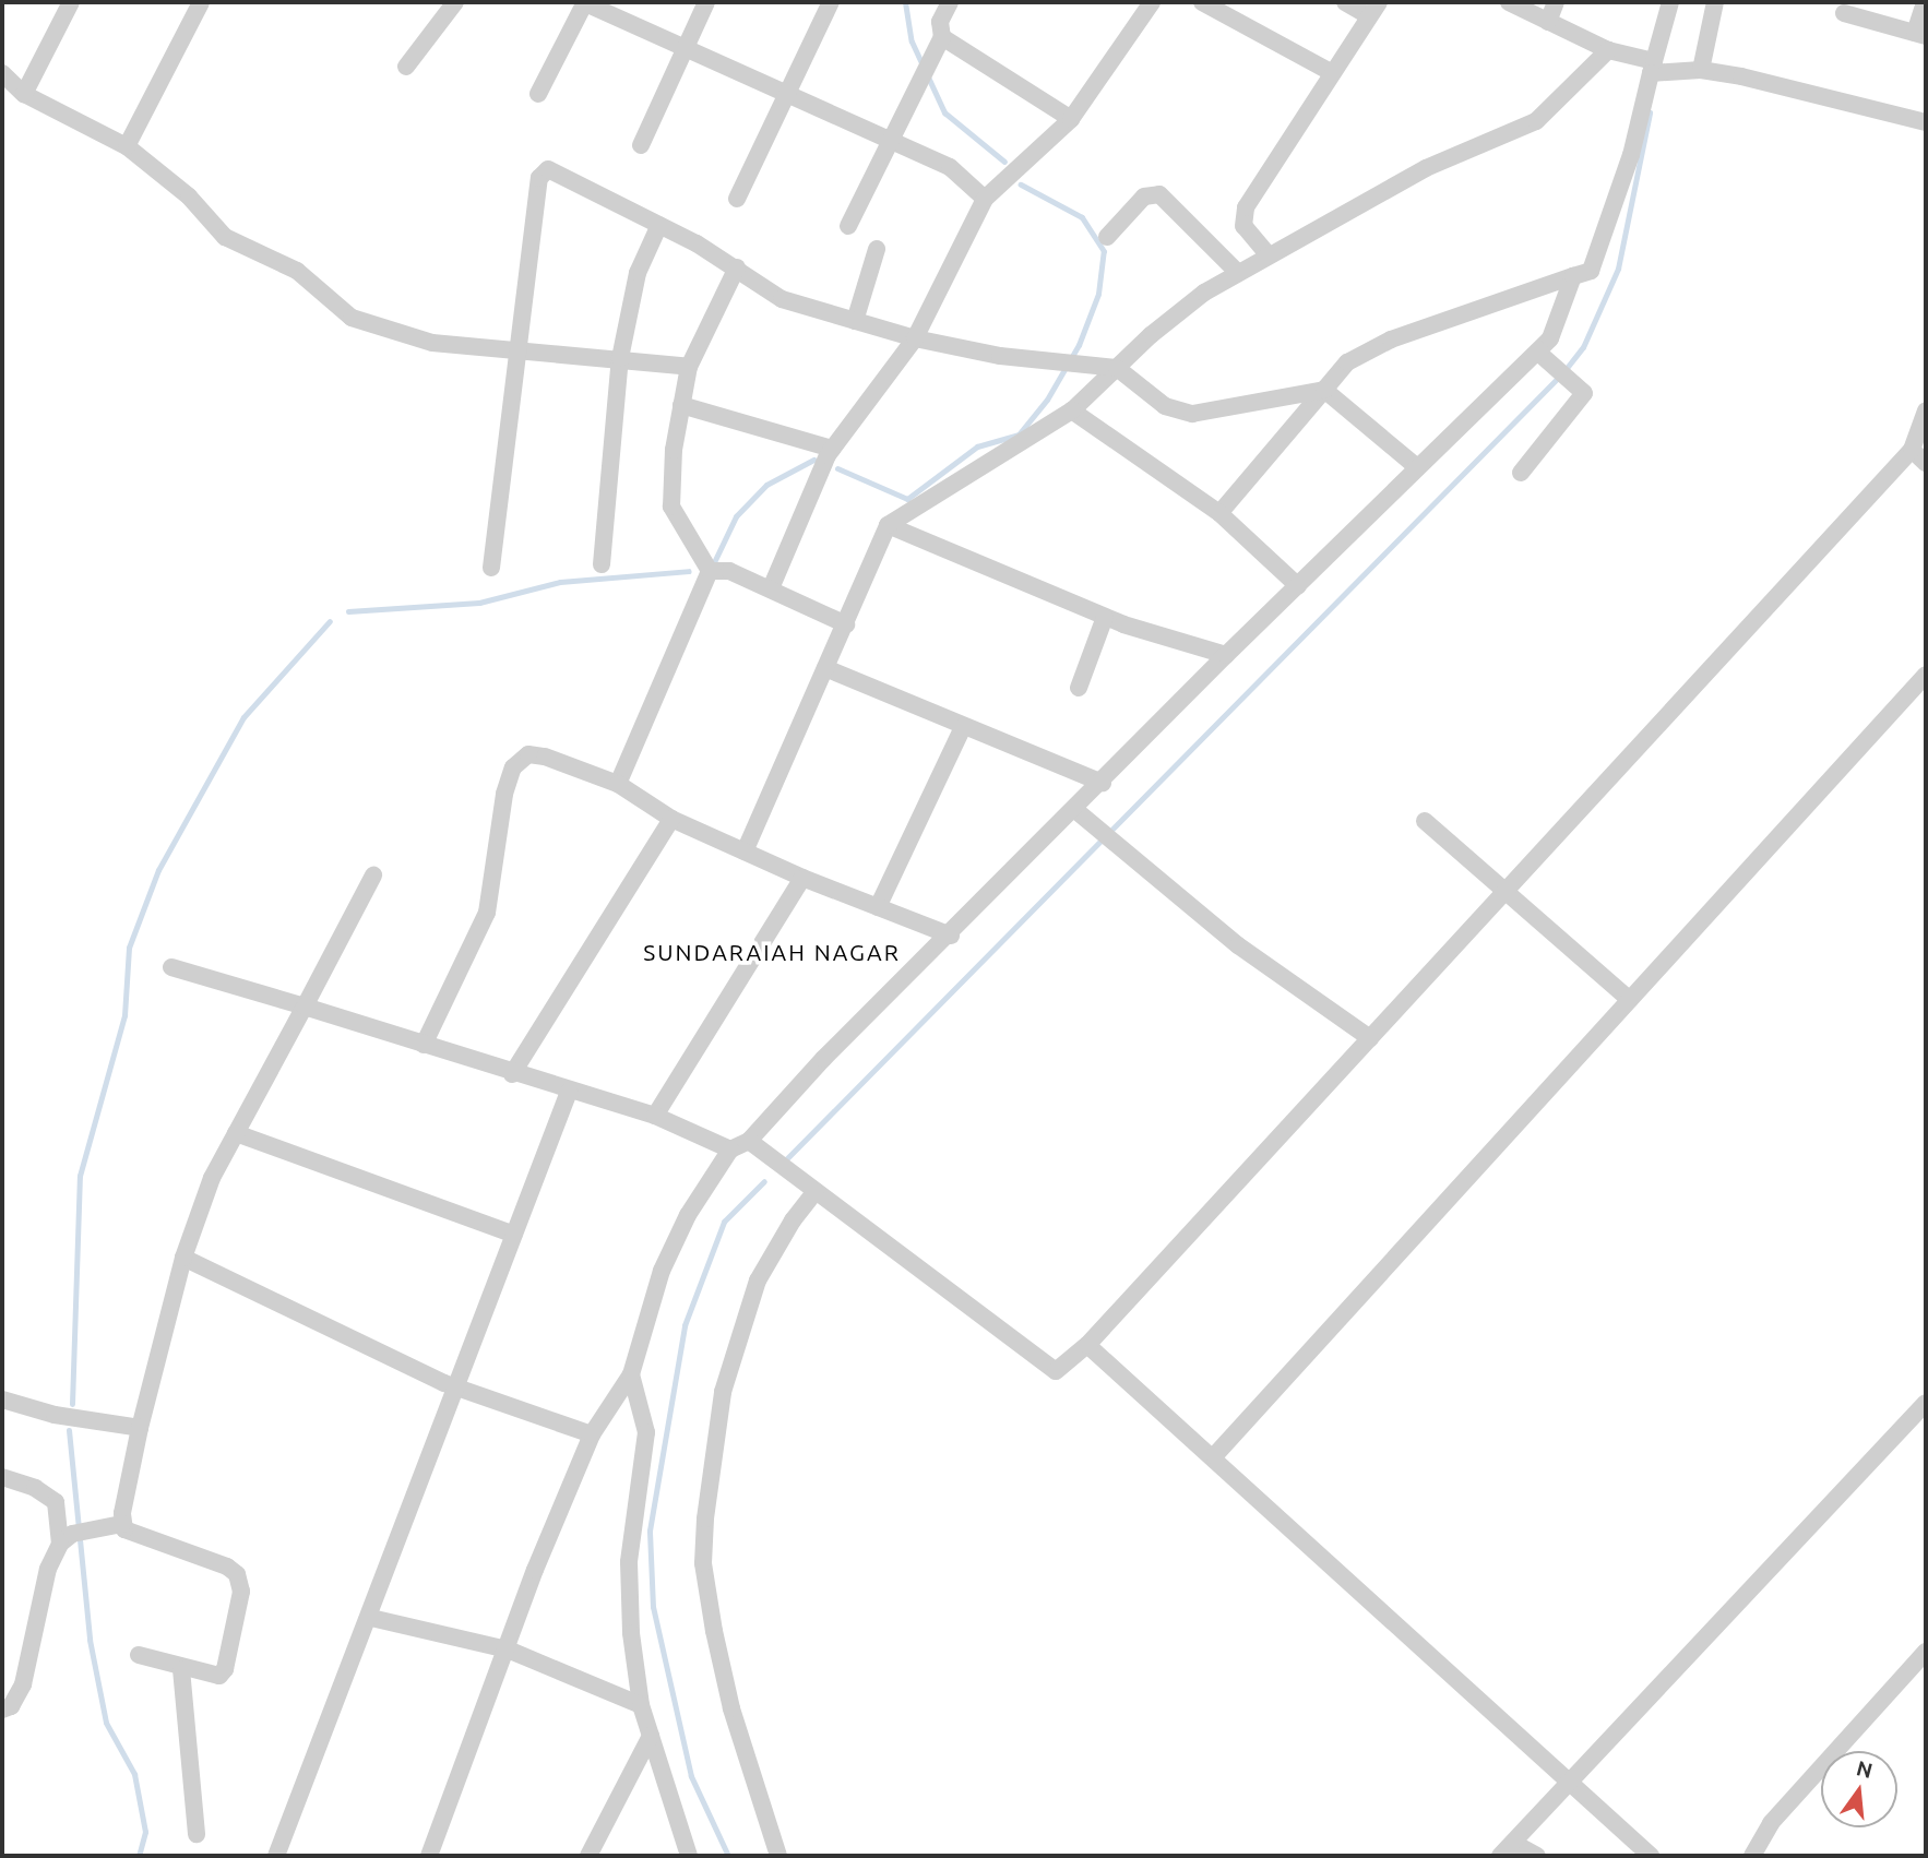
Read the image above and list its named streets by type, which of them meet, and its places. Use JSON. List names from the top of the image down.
{
  "districts": ["SUNDARAIAH NAGAR"],
  "north": "top"
}
